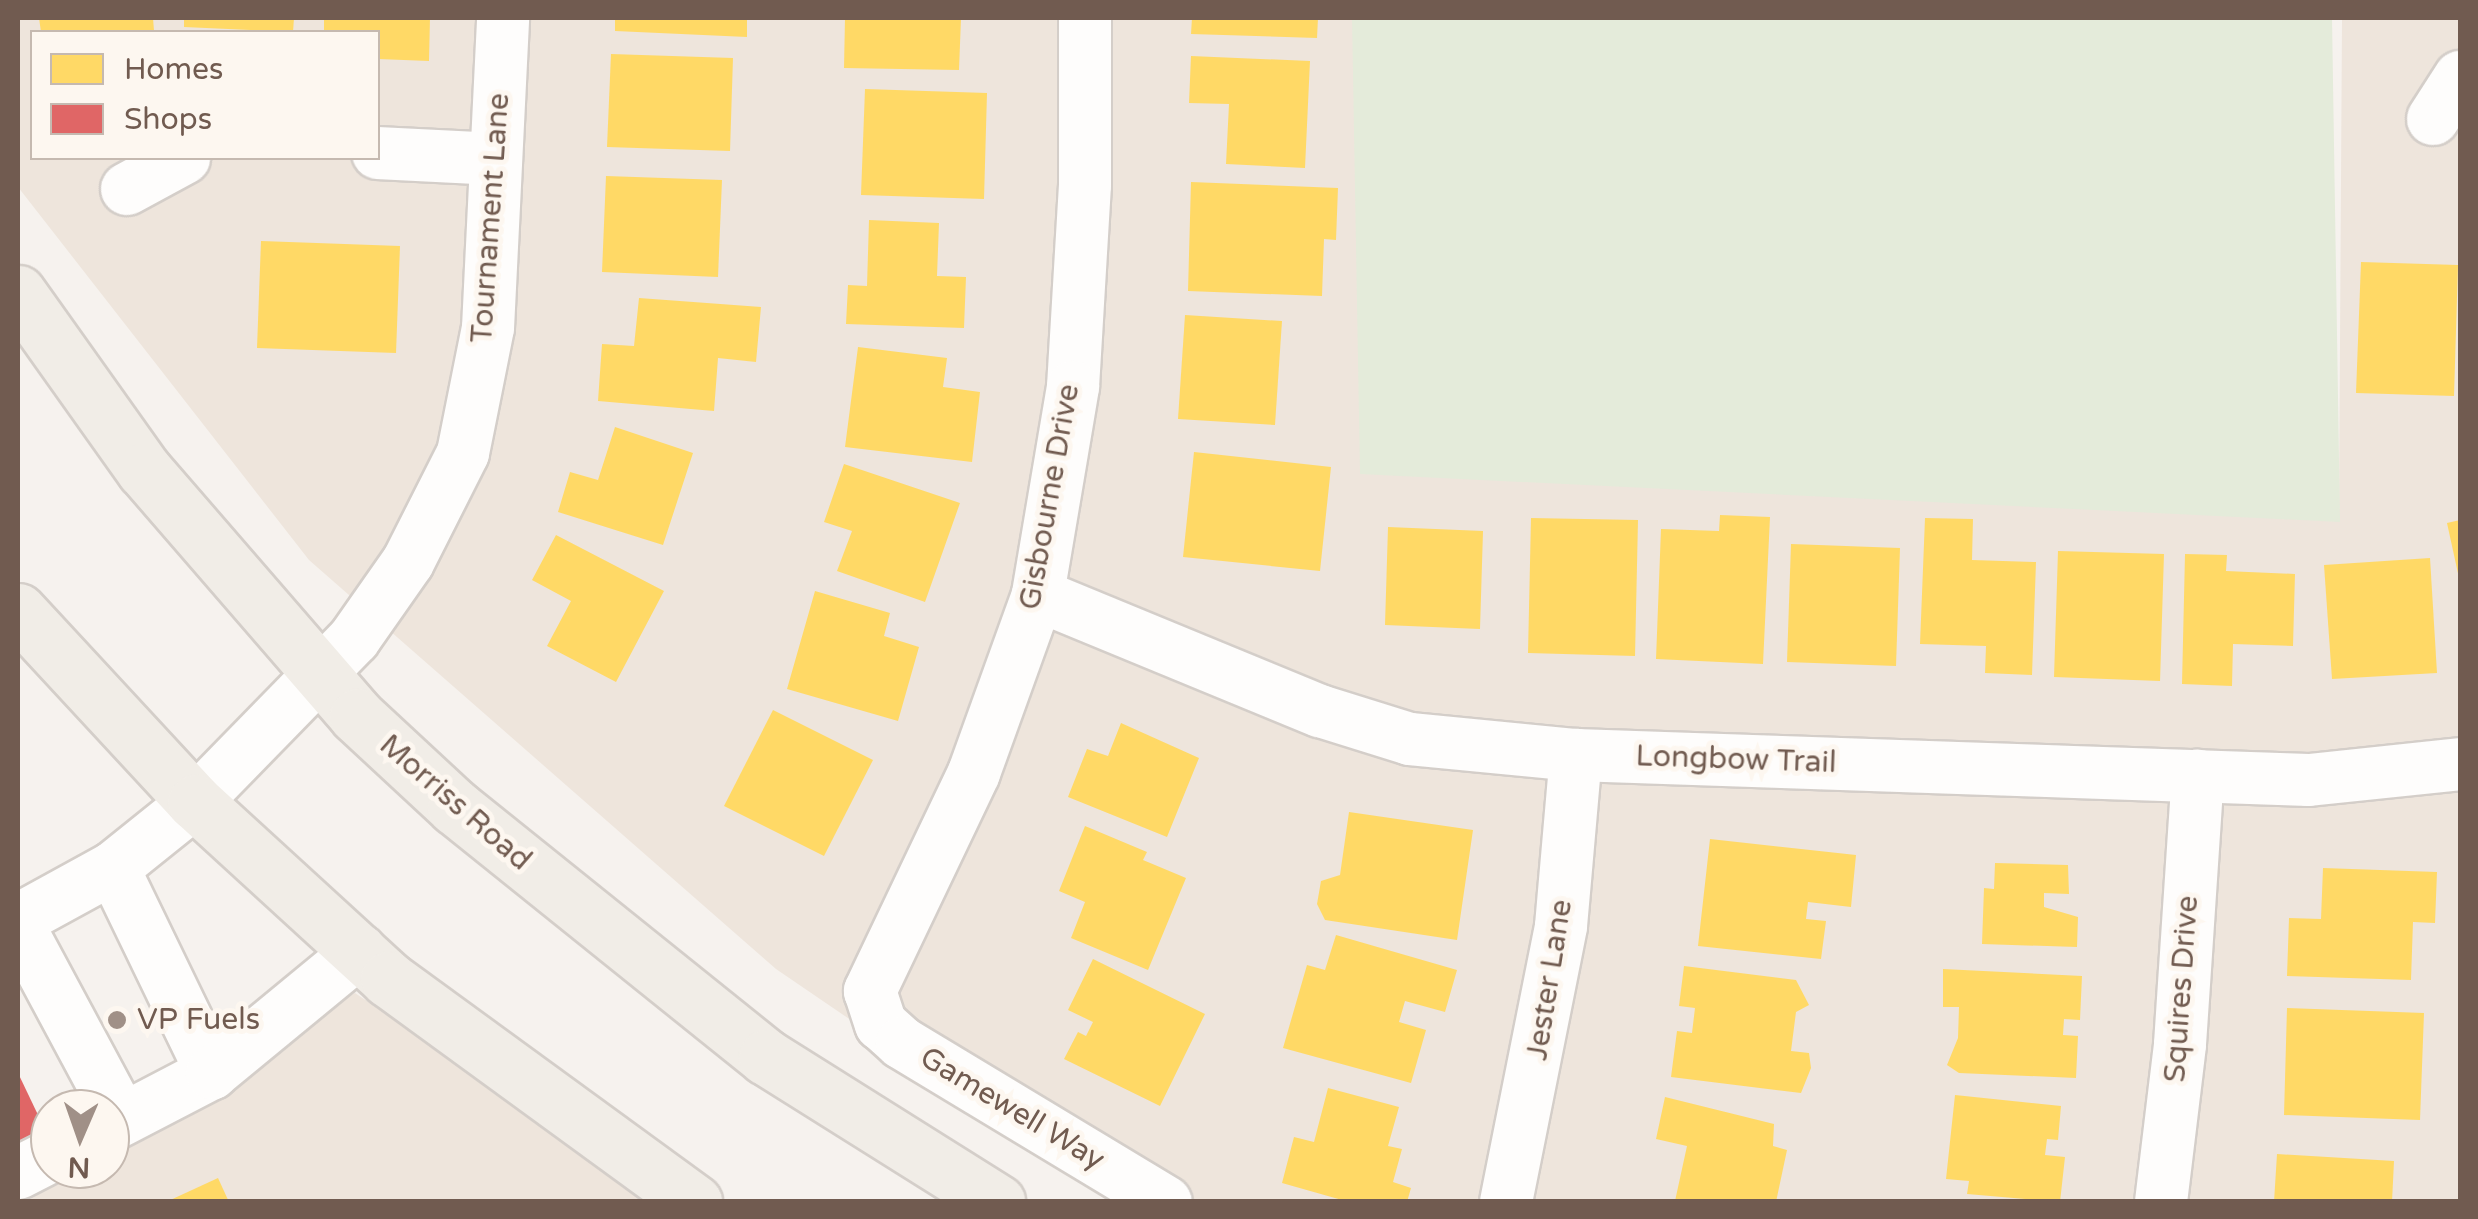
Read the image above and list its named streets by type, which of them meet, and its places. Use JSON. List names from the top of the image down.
{
  "streets": {
    "main road": ["Morriss Road"],
    "street": [
      "Tournament Lane",
      "Gisbourne Drive",
      "Longbow Trail",
      "Jester Lane",
      "Squires Drive",
      "Gamewell Way"
    ]
  },
  "crossings": [
    ["Tournament Lane", "Morriss Road"],
    ["Gisbourne Drive", "Longbow Trail"],
    ["Gisbourne Drive", "Gamewell Way"],
    ["Longbow Trail", "Jester Lane"],
    ["Longbow Trail", "Squires Drive"]
  ],
  "places": ["VP Fuels"],
  "legend": ["Homes", "Shops"],
  "north": "bottom"
}
